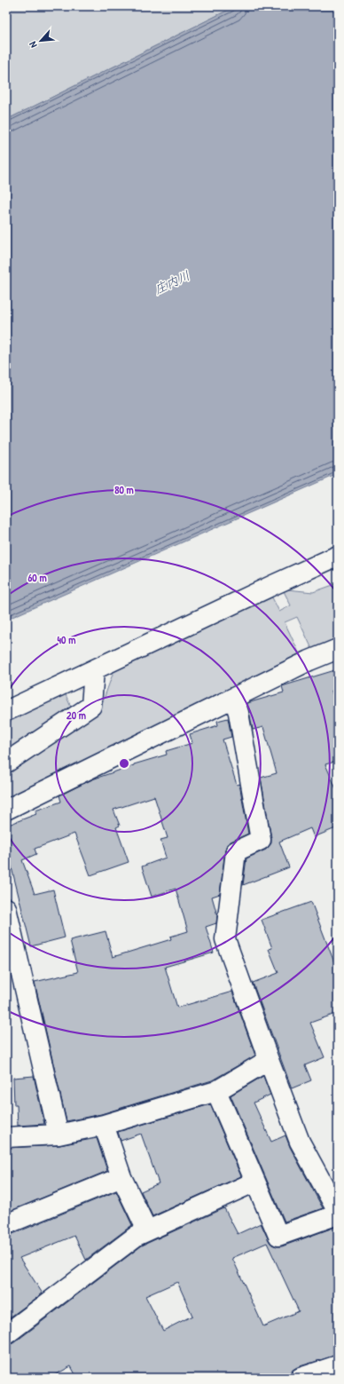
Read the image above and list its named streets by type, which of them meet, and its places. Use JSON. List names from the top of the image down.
{
  "water": ["庄内川"],
  "north": "bottom left",
  "rings": [
    "80 m",
    "60 m",
    "40 m",
    "20 m"
  ]
}
